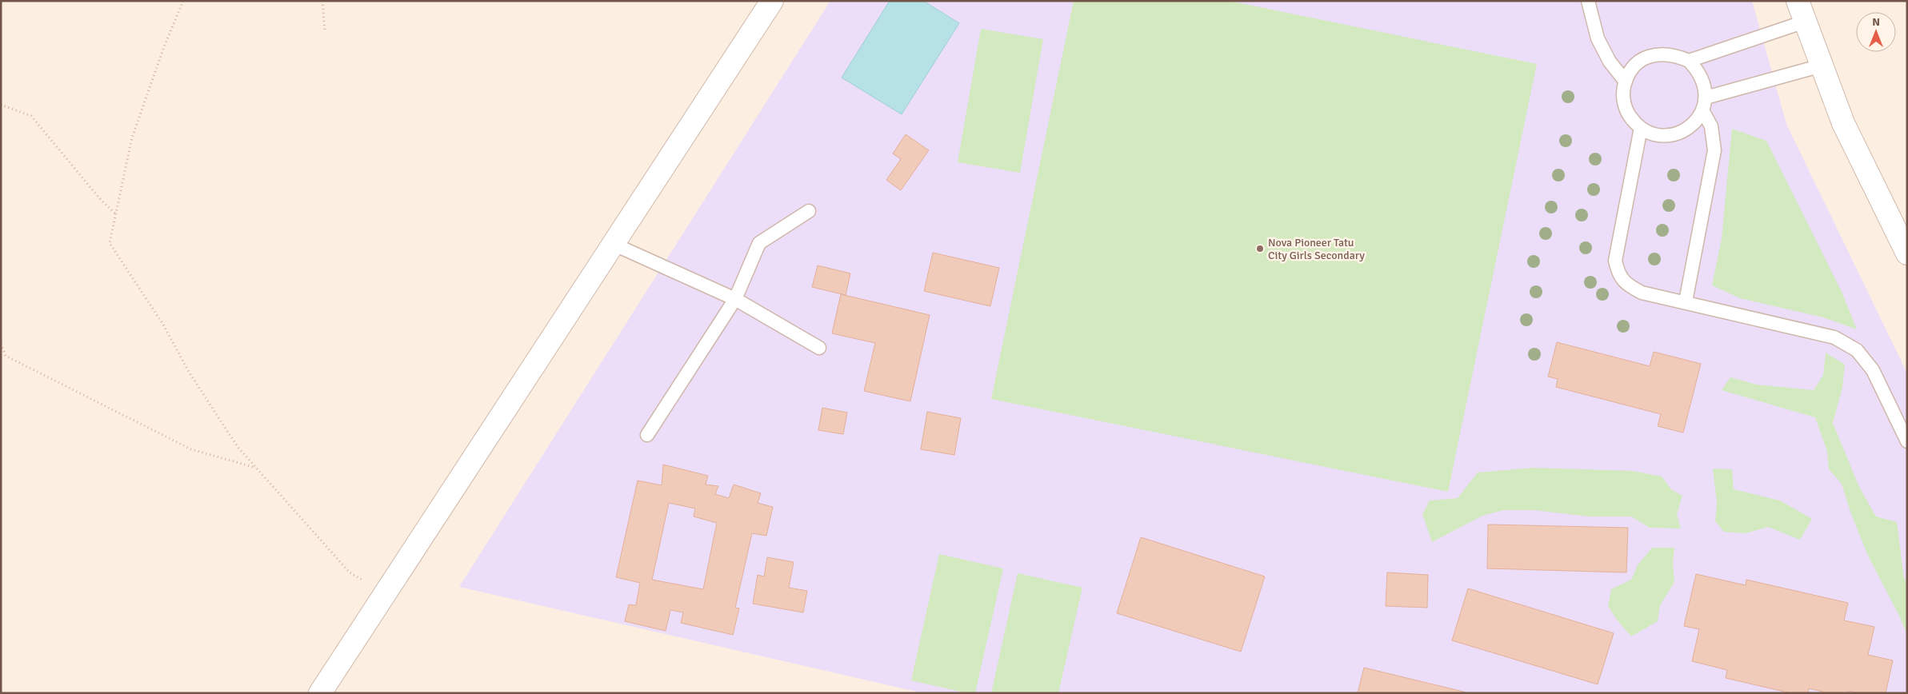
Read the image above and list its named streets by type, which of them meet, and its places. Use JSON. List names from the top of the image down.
{
  "places": ["Nova Pioneer Tatu City Girls Secondary"],
  "north": "top"
}
